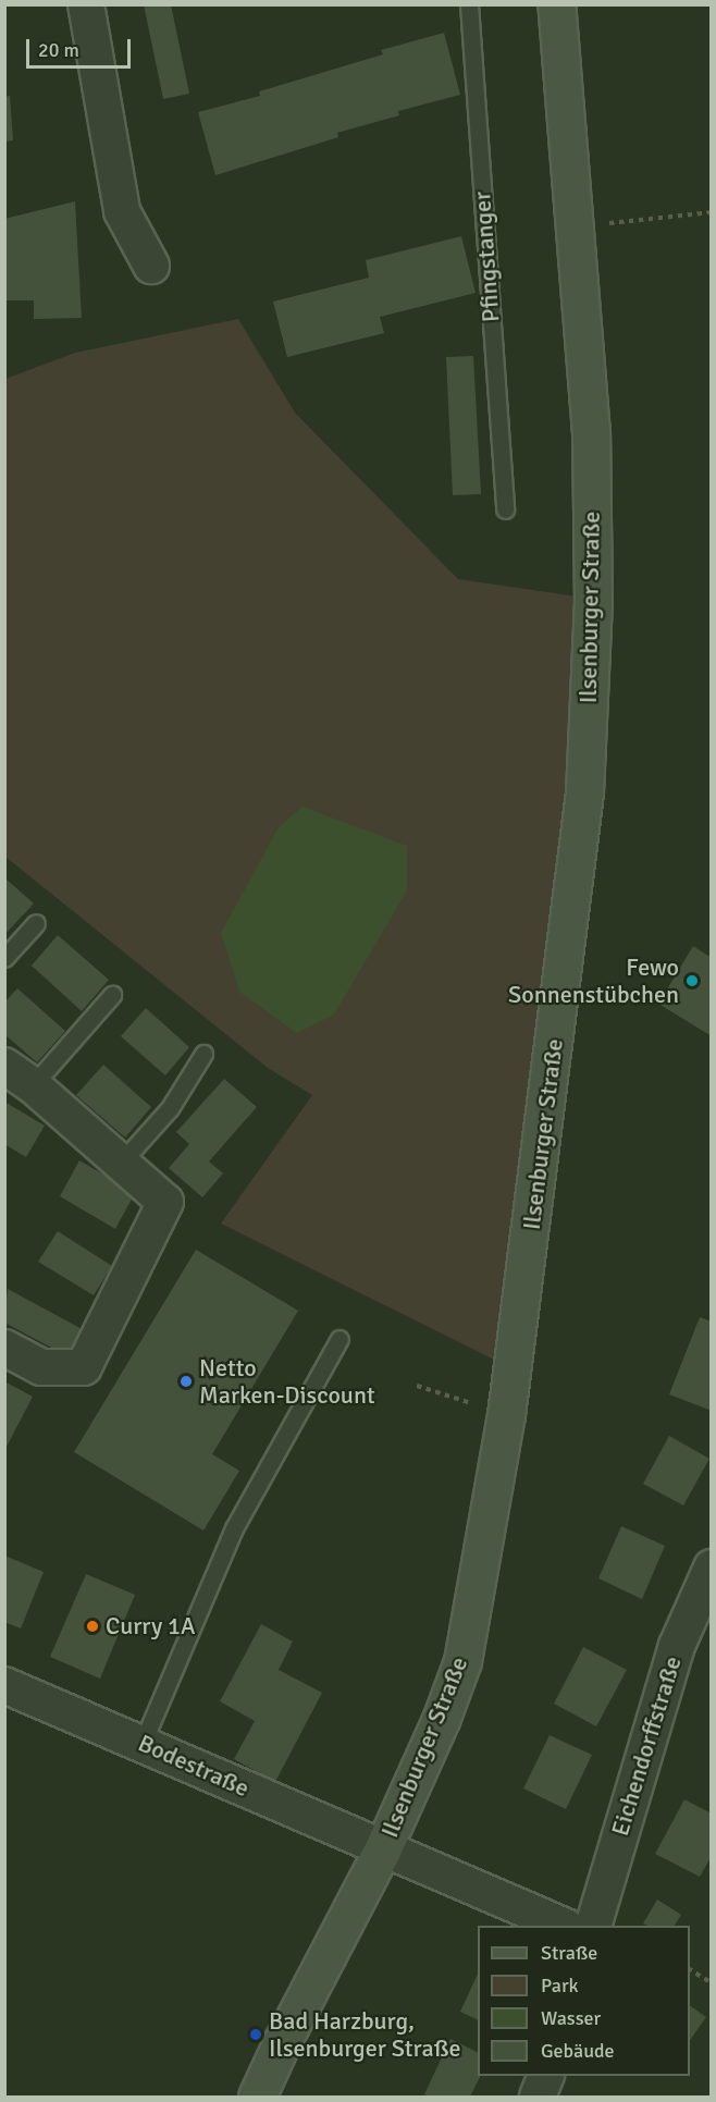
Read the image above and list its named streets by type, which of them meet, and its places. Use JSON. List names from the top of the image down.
{
  "streets": {
    "main road": ["Ilsenburger Straße"],
    "street": ["Eichendorffstraße", "Bodestraße"],
    "lane": ["Pfingstanger"]
  },
  "crossings": [
    ["Ilsenburger Straße", "Bodestraße"]
  ],
  "places": [
    "Fewo Sonnenstübchen",
    "Netto Marken-Discount",
    "Curry 1A",
    "Bad Harzburg, Ilsenburger Straße"
  ],
  "legend": [
    "Straße",
    "Park",
    "Wasser",
    "Gebäude"
  ],
  "scale_bar": "20 m"
}
